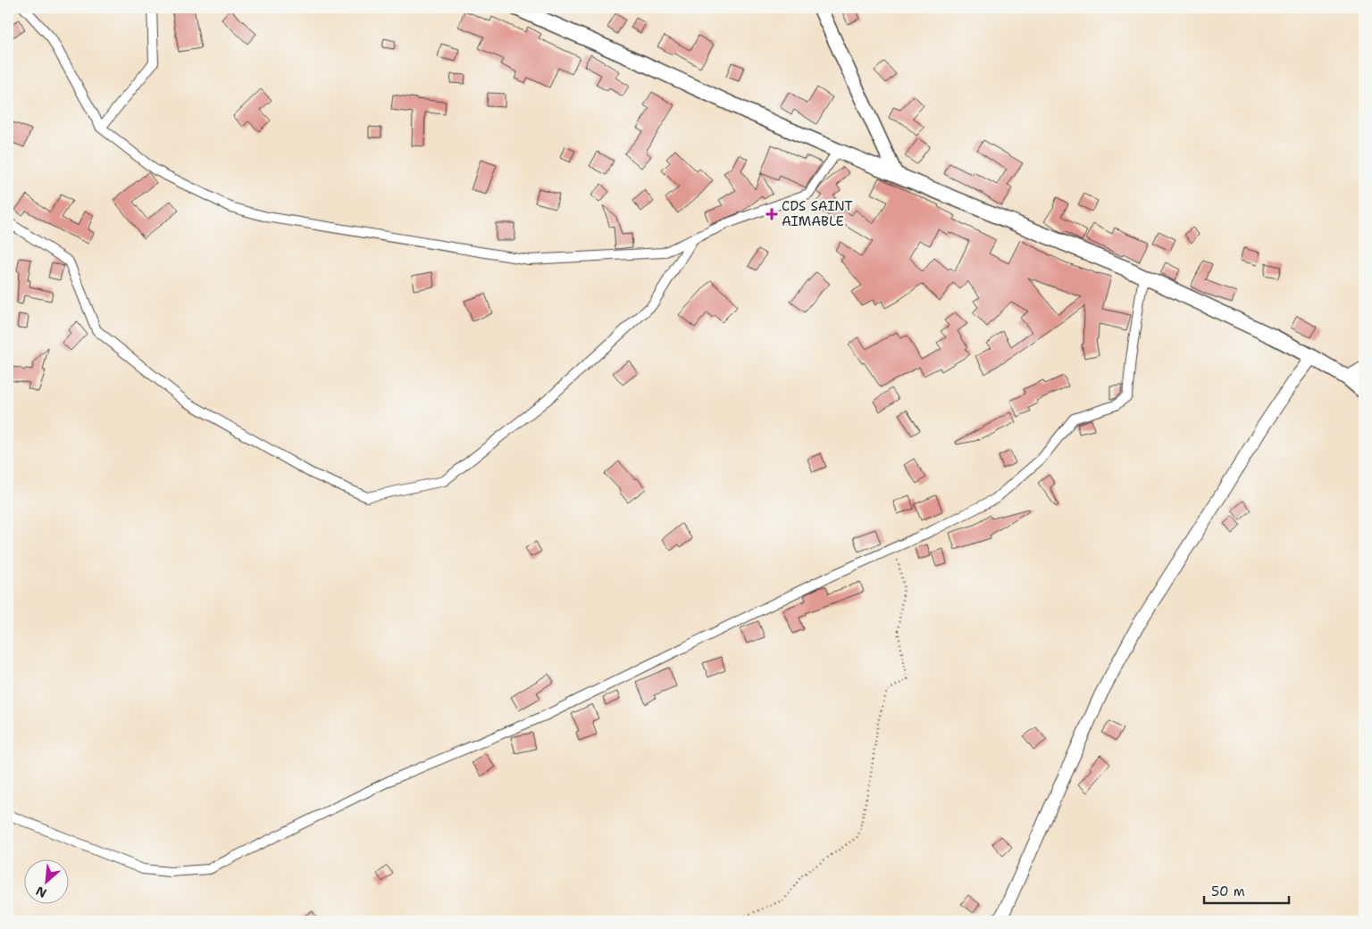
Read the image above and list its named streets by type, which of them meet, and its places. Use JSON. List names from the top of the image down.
{
  "places": {
    "health": ["CDS SAINT AIMABLE"]
  },
  "scale_bar": "50 m",
  "north": "bottom left"
}
